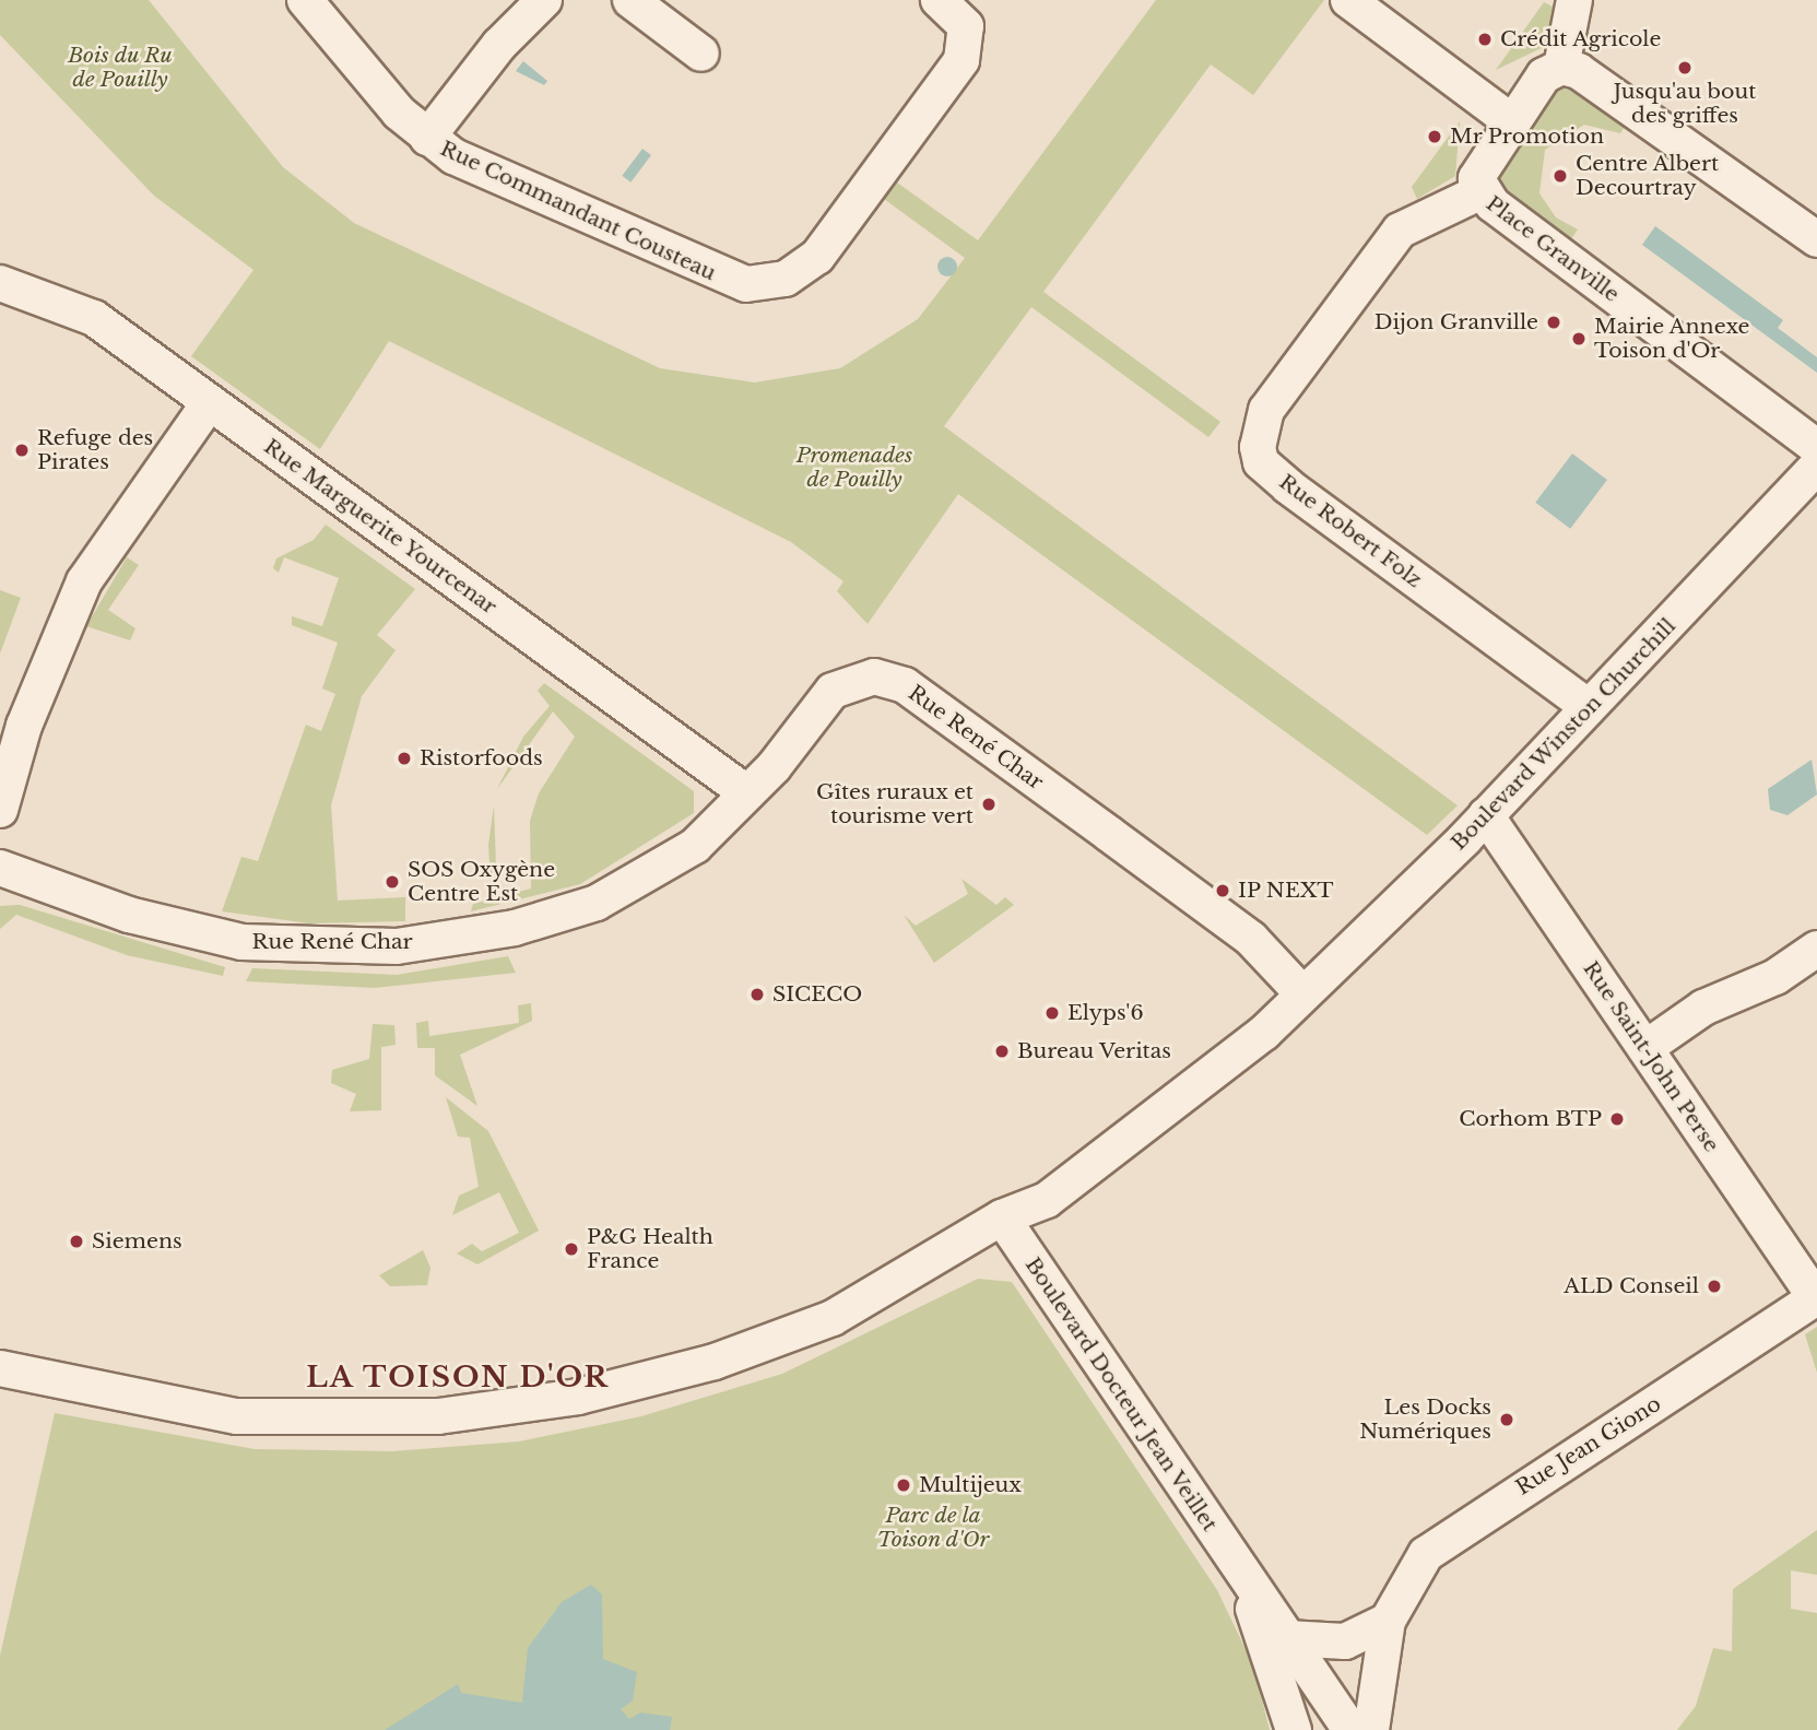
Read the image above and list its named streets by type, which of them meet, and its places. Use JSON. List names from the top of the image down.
{
  "streets": {
    "street": [
      "Rue Commandant Cousteau",
      "Place Granville",
      "Rue Marguerite Yourcenar",
      "Rue Robert Folz",
      "Boulevard Winston Churchill",
      "Rue René Char",
      "Rue Saint-John Perse",
      "Boulevard Docteur Jean Veillet",
      "Rue Jean Giono"
    ]
  },
  "crossings": [
    ["Place Granville", "Rue Robert Folz"],
    ["Rue Marguerite Yourcenar", "Rue René Char"],
    ["Rue Robert Folz", "Boulevard Winston Churchill"],
    ["Boulevard Winston Churchill", "Rue René Char"],
    ["Boulevard Winston Churchill", "Rue Saint-John Perse"],
    ["Boulevard Winston Churchill", "Boulevard Docteur Jean Veillet"],
    ["Rue Saint-John Perse", "Rue Jean Giono"]
  ],
  "districts": ["LA TOISON D'OR"],
  "parks": ["Bois du Ru de Pouilly", "Promenades de Pouilly", "Parc de la Toison d'Or"],
  "places": [
    "Crédit Agricole",
    "Jusqu'au bout des griffes",
    "Mr Promotion",
    "Centre Albert Decourtray",
    "Dijon Granville",
    "Mairie Annexe Toison d'Or",
    "Refuge des Pirates",
    "Ristorfoods",
    "Gîtes ruraux et tourisme vert",
    "SOS Oxygène Centre Est",
    "IP NEXT",
    "SICECO",
    "Elyps'6",
    "Bureau Veritas",
    "Corhom BTP",
    "Siemens",
    "P&G Health France",
    "ALD Conseil",
    "Les Docks Numériques",
    "Multijeux"
  ]
}
